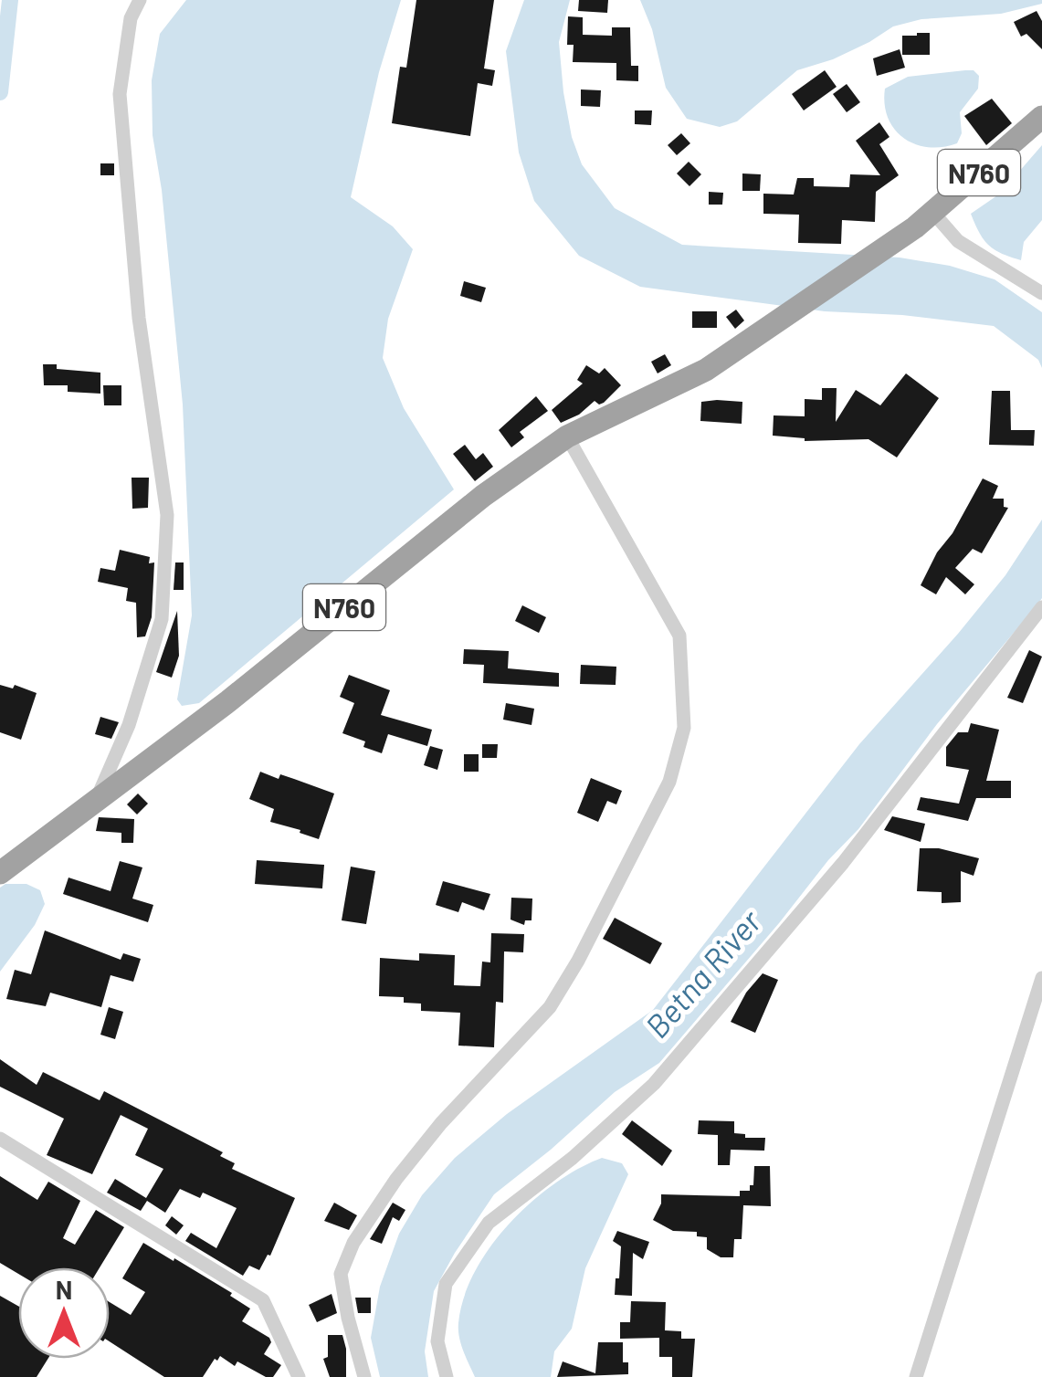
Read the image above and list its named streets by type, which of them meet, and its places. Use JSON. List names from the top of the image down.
{
  "streets": {
    "highway": ["N760"]
  },
  "water": ["Betna River"],
  "north": "top"
}
